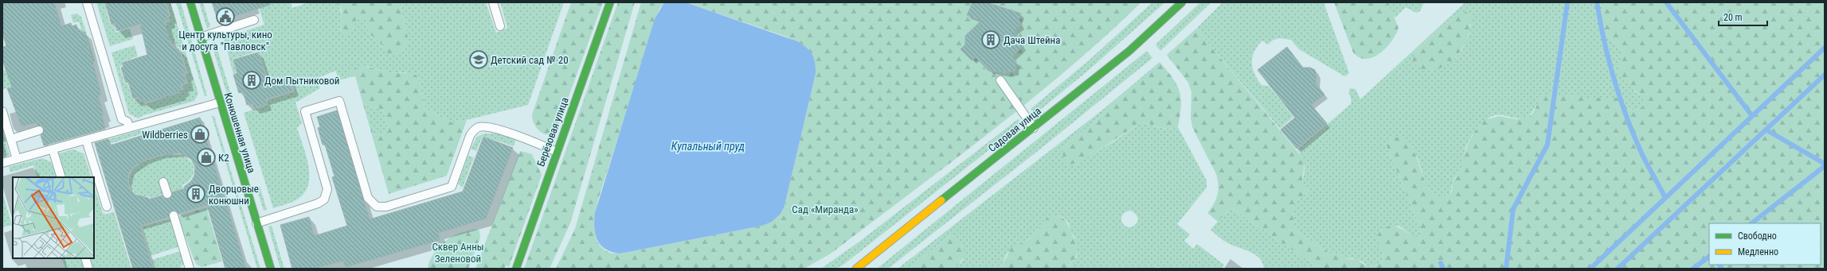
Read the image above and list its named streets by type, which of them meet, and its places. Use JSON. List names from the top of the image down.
{
  "streets": {
    "street": ["Садовая улица", "Берёзовая улица", "Конюшенная улица"]
  },
  "water": ["Купальный пруд"],
  "parks": ["Сад «Миранда»", "Сквер Анны Зеленовой"],
  "places": {
    "public building": ["Центр культуры, кино и досуга \"Павловск\""],
    "building": ["Дача Штейна", "Дом Пытниковой", "Дворцовые конюшни"],
    "school or university": ["Детский сад № 20"],
    "shop": ["Wildberries", "К2"]
  },
  "legend": ["Свободно", "Медленно"],
  "scale_bar": "20 m"
}
